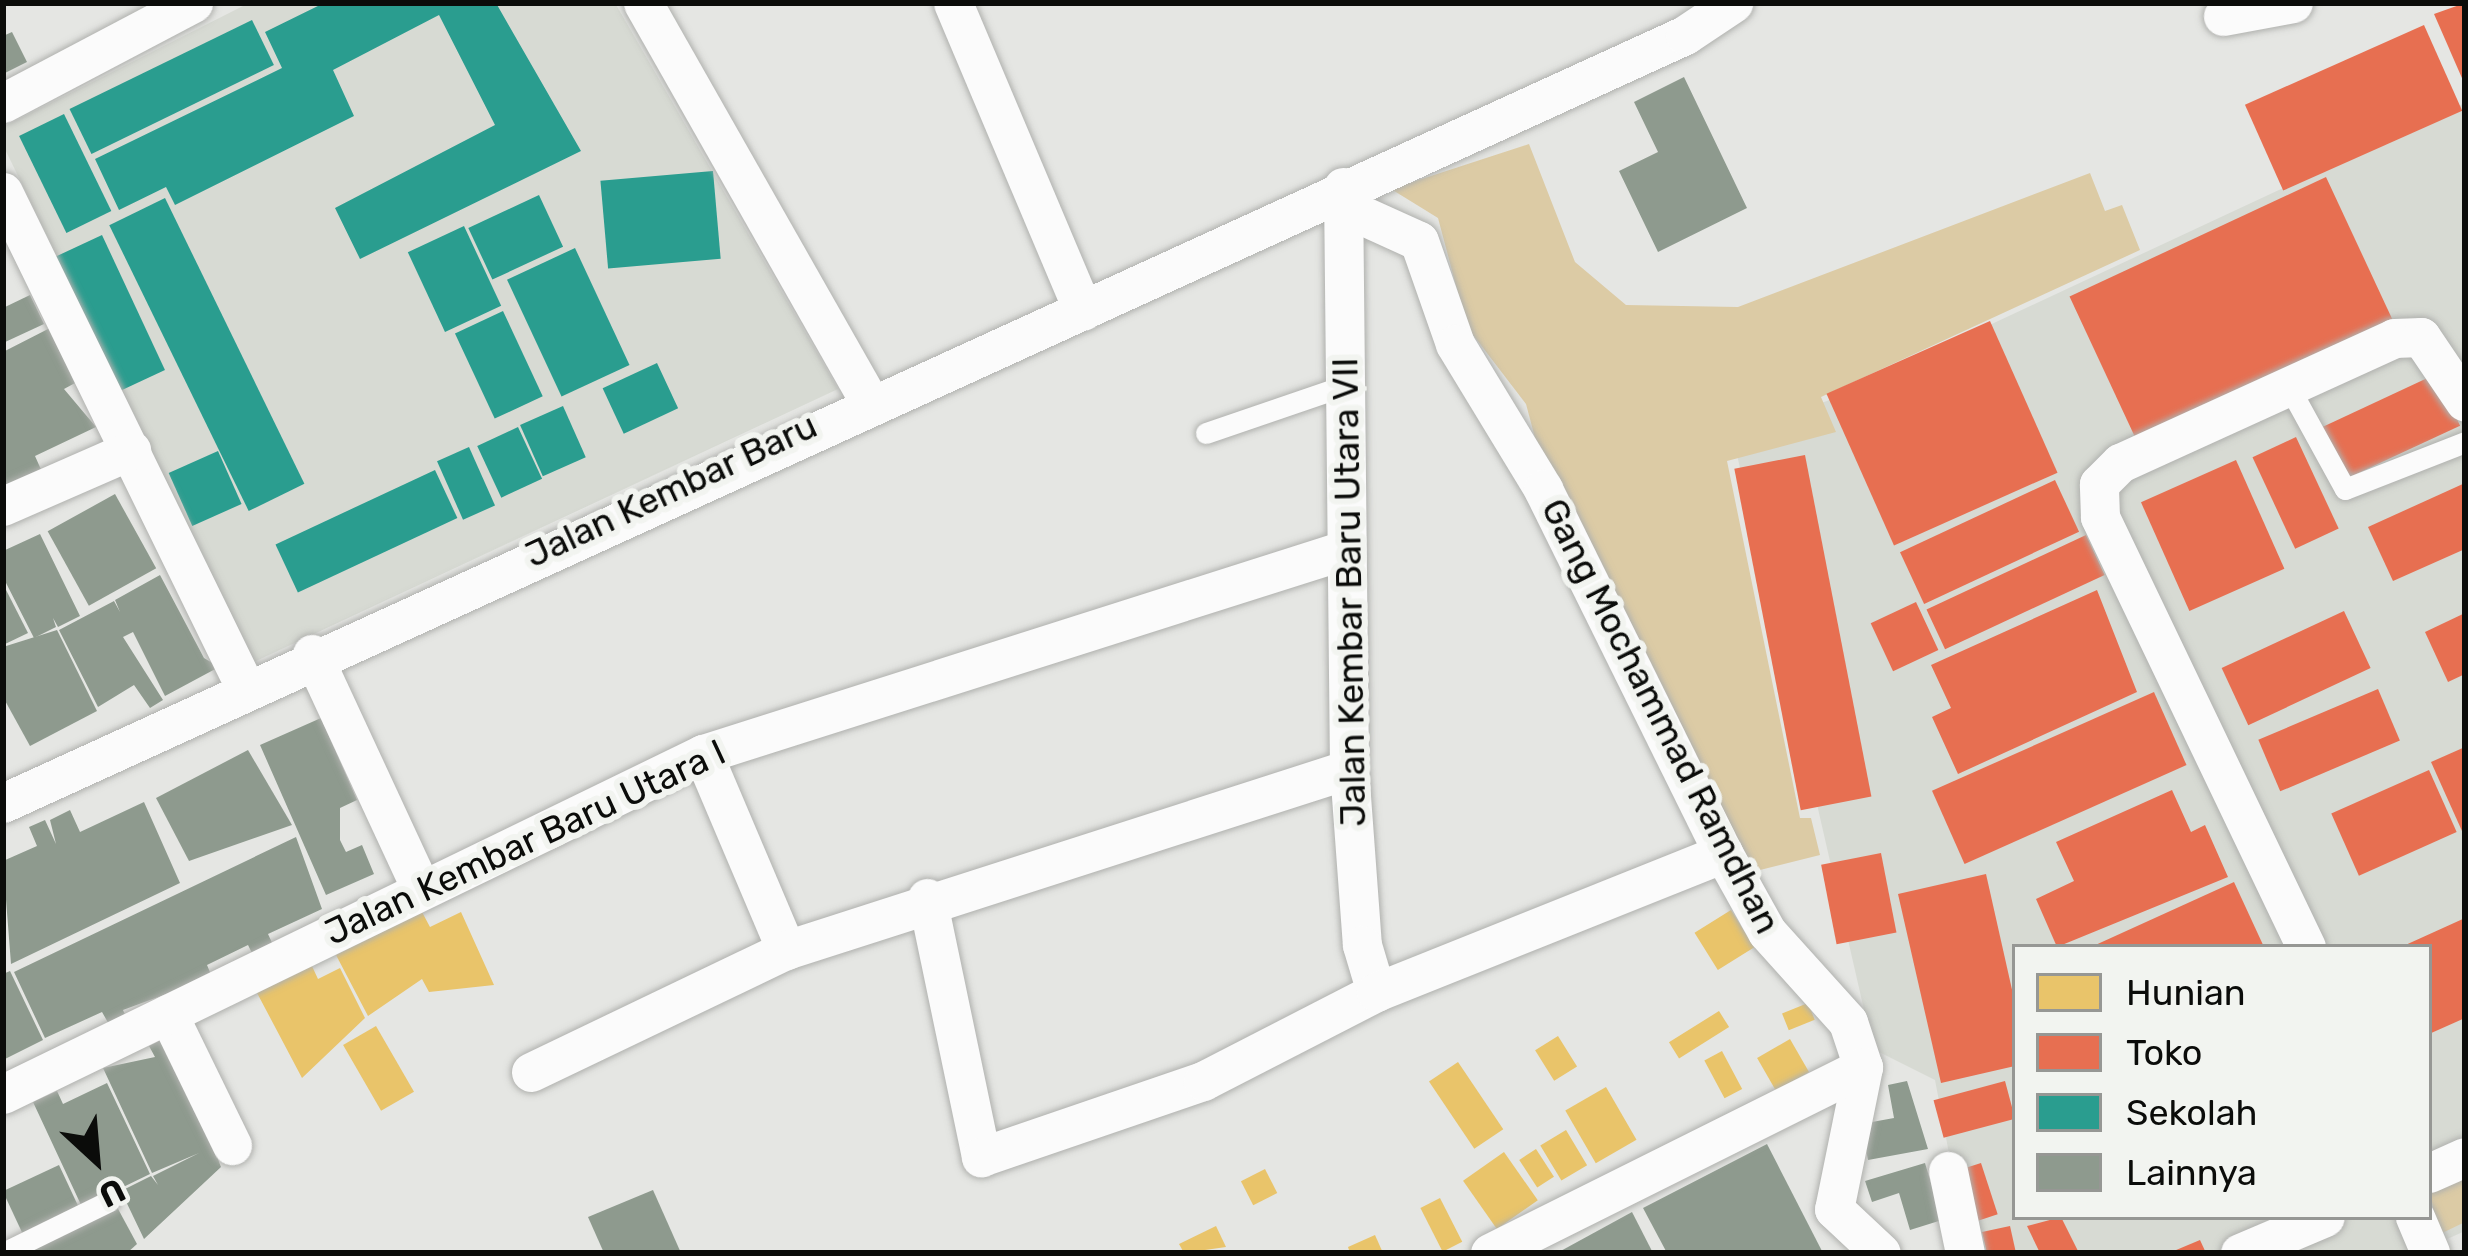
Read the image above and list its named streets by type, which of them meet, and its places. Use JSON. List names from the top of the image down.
{
  "streets": {
    "street": [
      "Jalan Kembar Baru",
      "Jalan Kembar Baru Utara VII",
      "Gang Mochammad Ramdhan",
      "Jalan Kembar Baru Utara I"
    ]
  },
  "crossings": [
    ["Jalan Kembar Baru", "Jalan Kembar Baru Utara VII"],
    ["Jalan Kembar Baru", "Gang Mochammad Ramdhan"],
    ["Jalan Kembar Baru Utara VII", "Gang Mochammad Ramdhan"],
    ["Jalan Kembar Baru Utara VII", "Jalan Kembar Baru Utara I"]
  ],
  "legend": [
    "Hunian",
    "Toko",
    "Sekolah",
    "Lainnya"
  ],
  "north": "bottom right"
}
